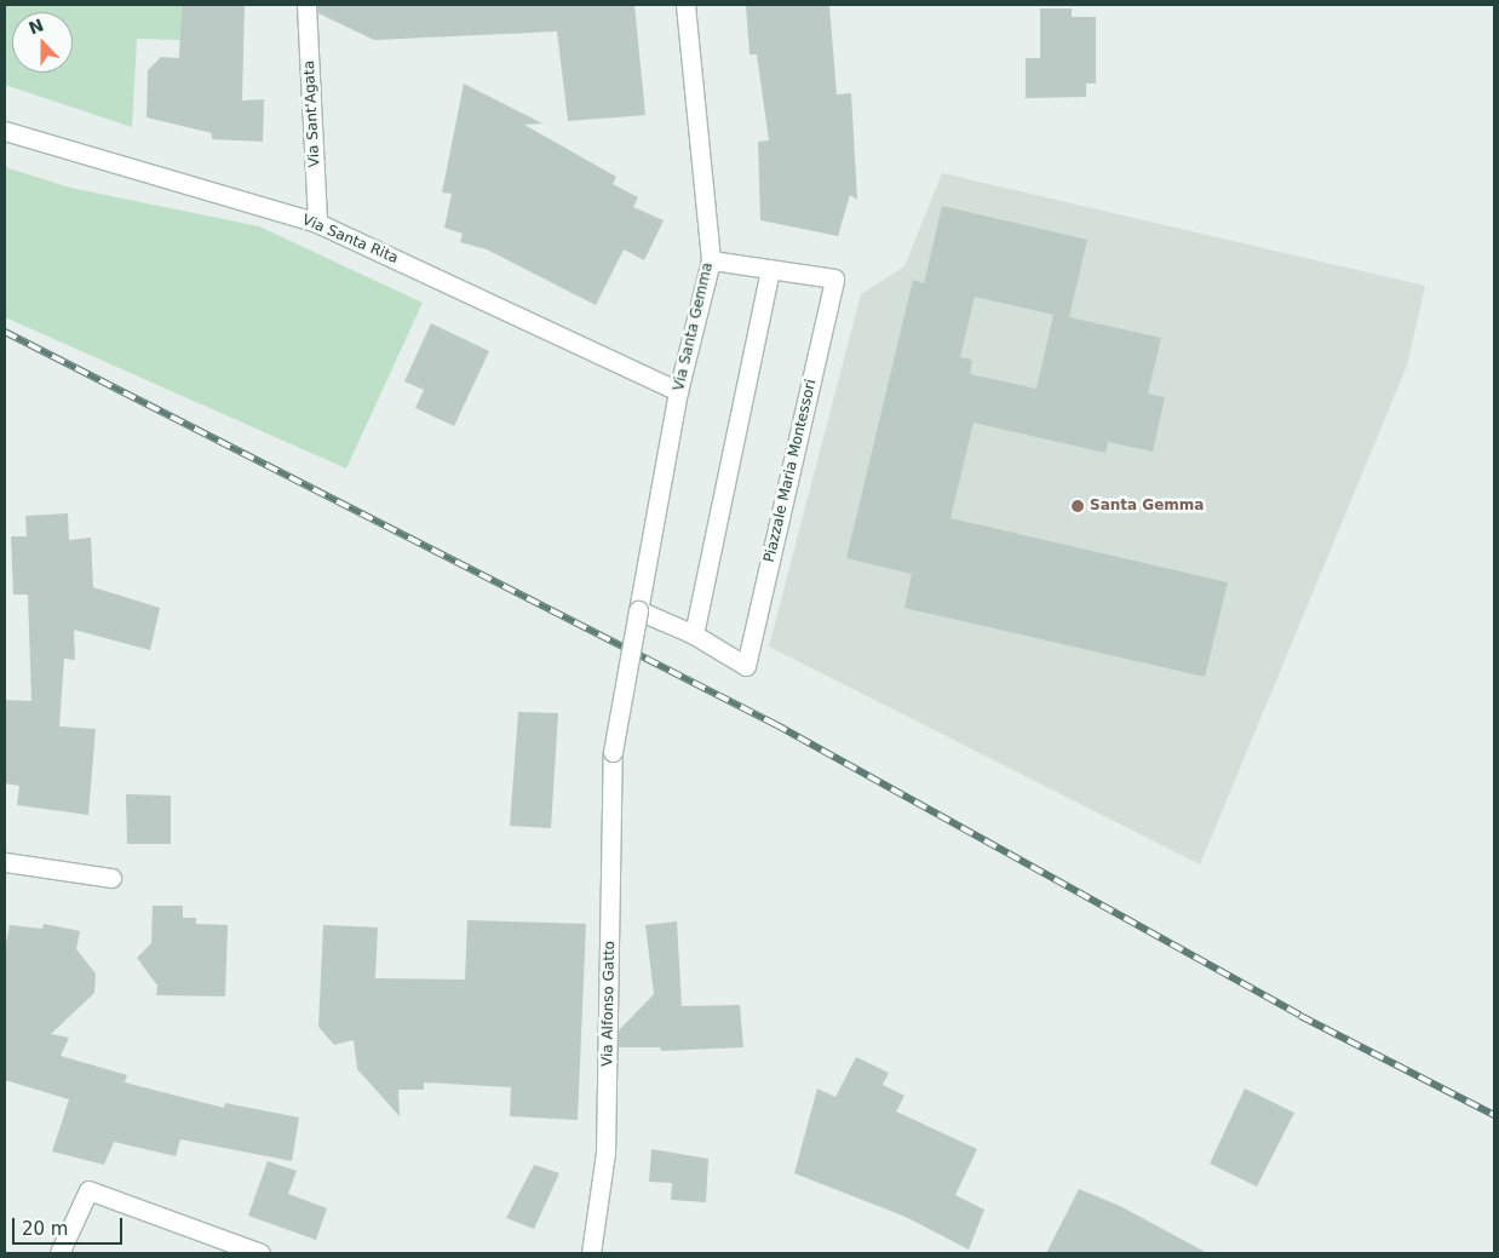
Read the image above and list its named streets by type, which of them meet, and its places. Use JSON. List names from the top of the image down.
{
  "streets": {
    "street": [
      "Via Sant'Agata",
      "Via Santa Rita",
      "Via Santa Gemma",
      "Piazzale Maria Montessori",
      "Via Alfonso Gatto"
    ]
  },
  "crossings": [
    ["Via Sant'Agata", "Via Santa Rita"],
    ["Via Santa Rita", "Via Santa Gemma"],
    ["Via Santa Gemma", "Piazzale Maria Montessori"],
    ["Via Santa Gemma", "Via Alfonso Gatto"]
  ],
  "places": ["Santa Gemma"],
  "scale_bar": "20 m",
  "north": "top"
}
